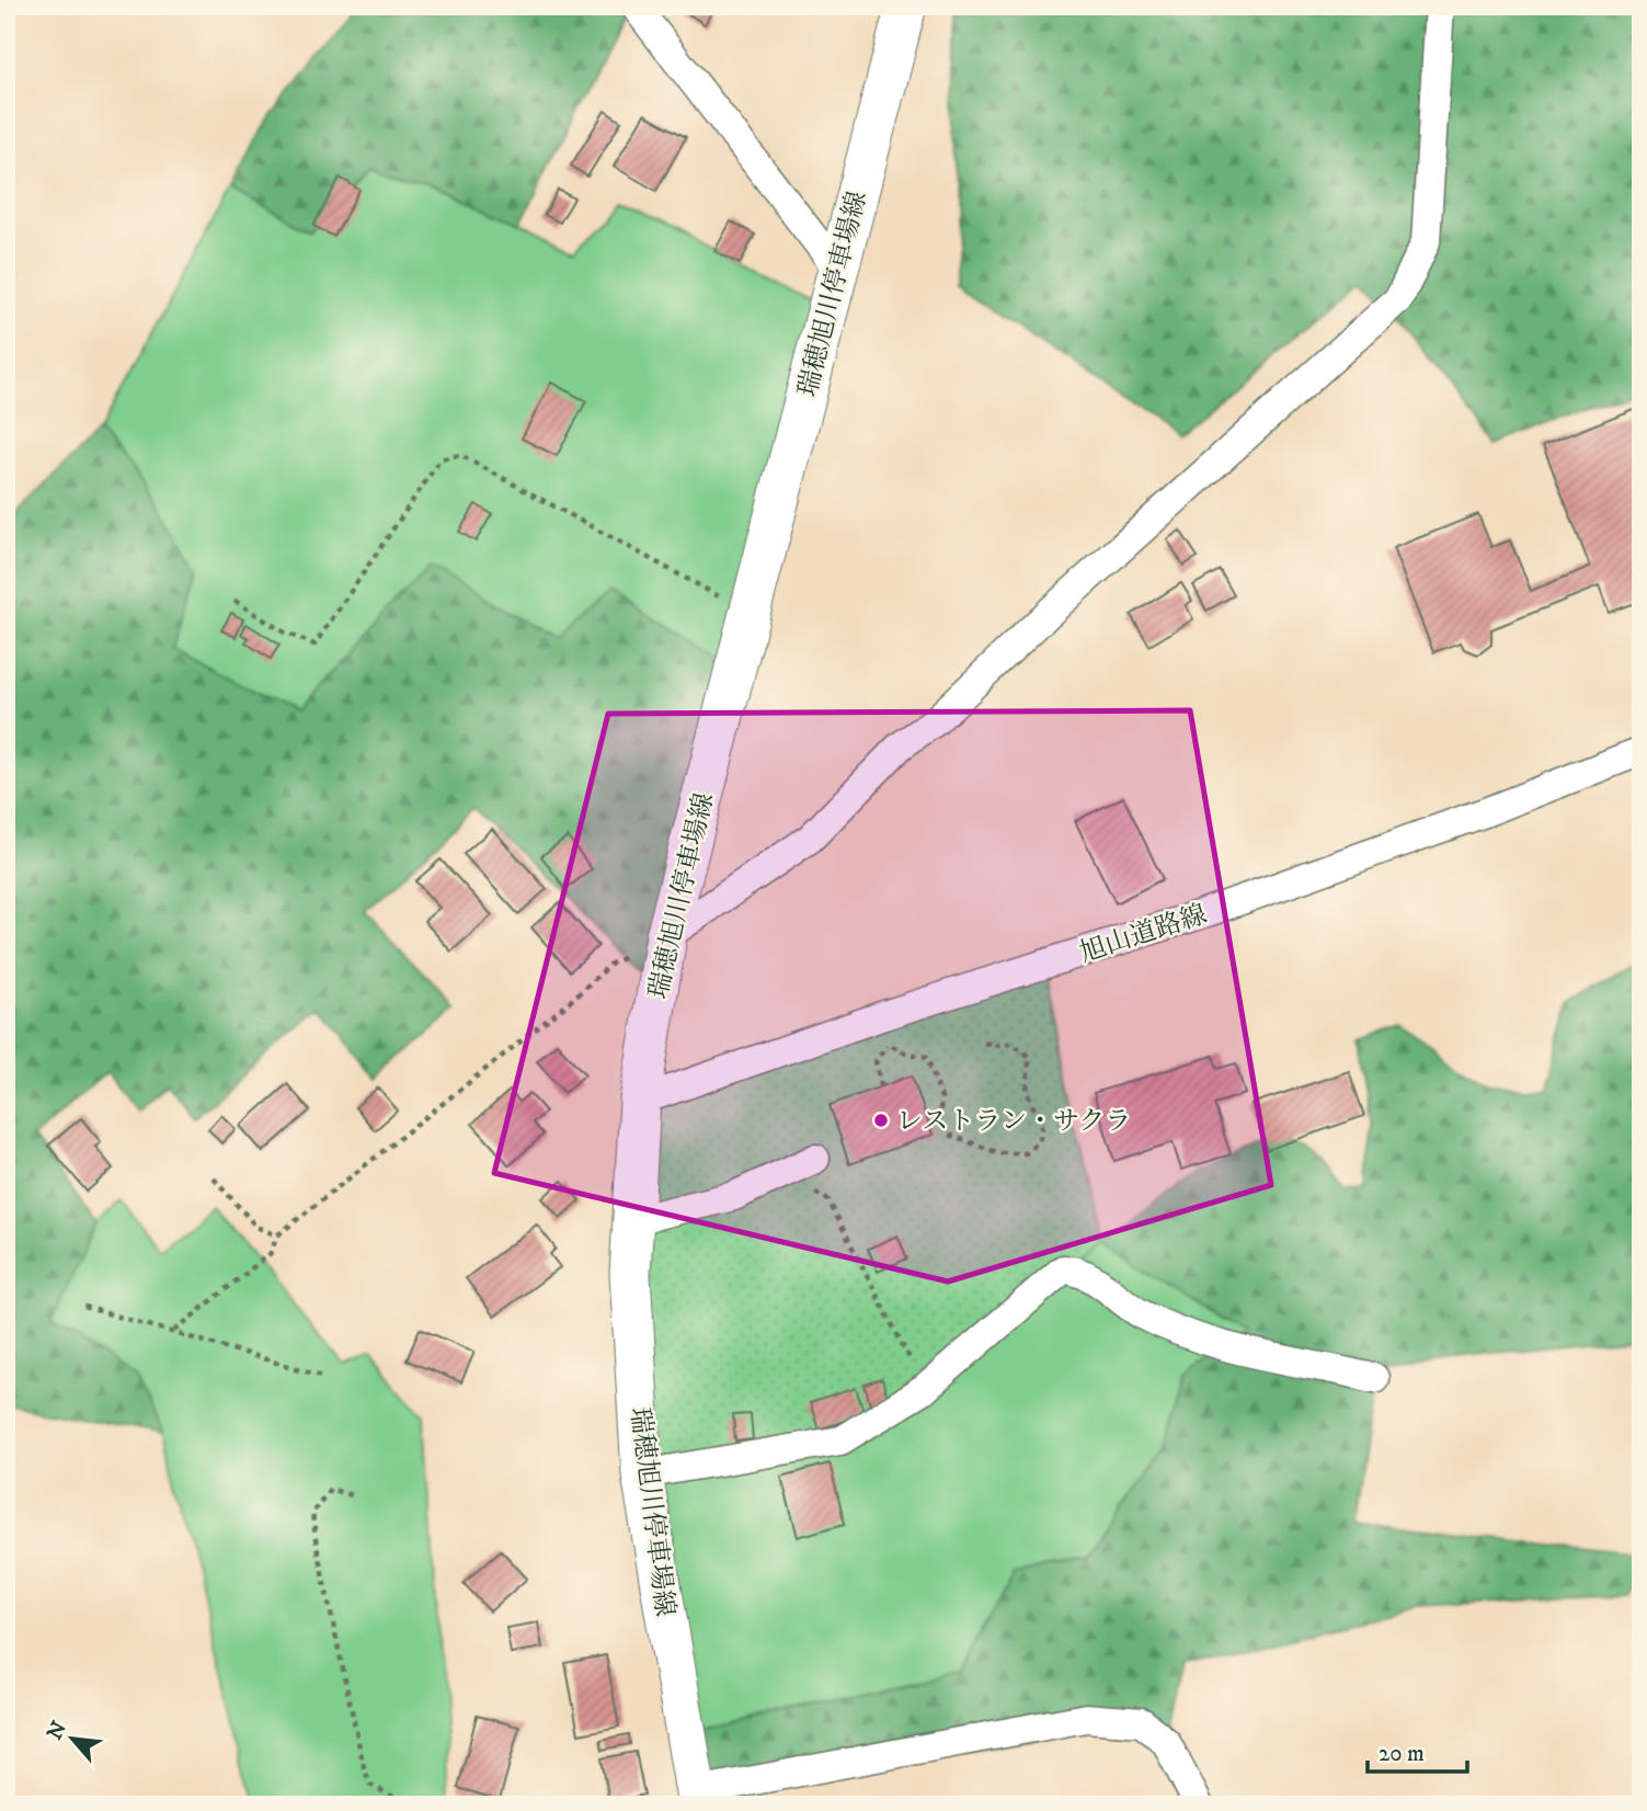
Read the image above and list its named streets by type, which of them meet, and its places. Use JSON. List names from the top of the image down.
{
  "streets": {
    "main road": ["瑞穂旭川停車場線"],
    "street": ["旭山道路線"]
  },
  "crossings": [
    ["瑞穂旭川停車場線", "旭山道路線"]
  ],
  "places": ["レストラン・サクラ"],
  "scale_bar": "20 m",
  "north": "top left"
}
